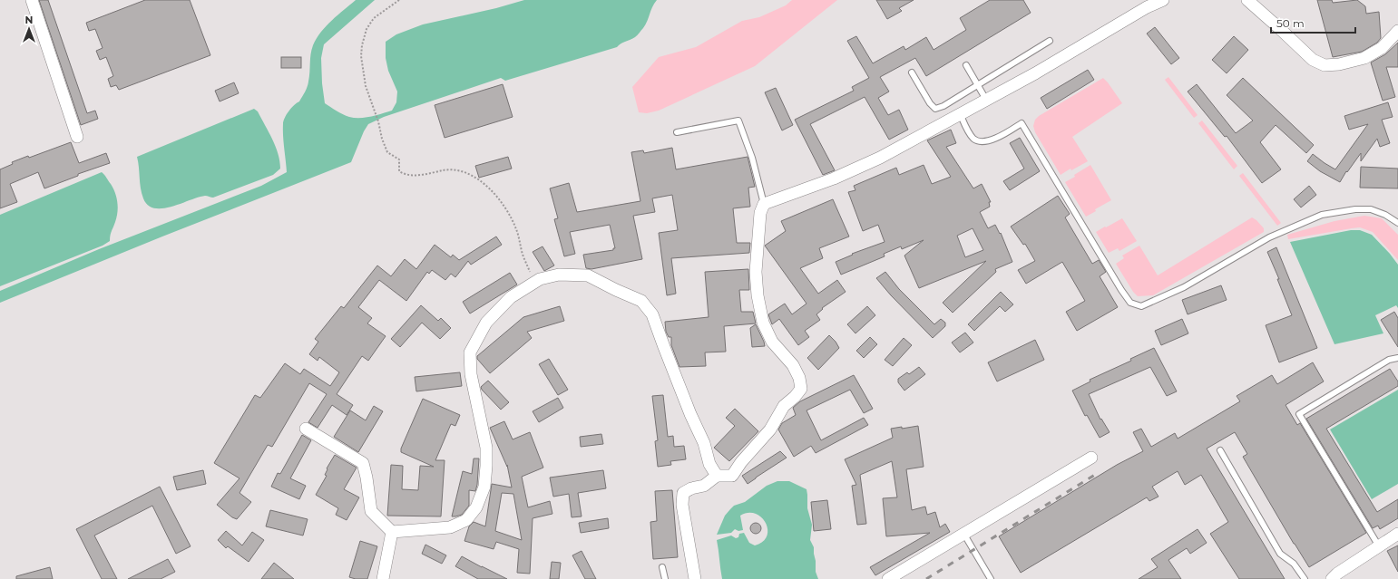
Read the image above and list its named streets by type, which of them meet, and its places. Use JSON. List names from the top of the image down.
{
  "scale_bar": "50 m",
  "north": "top"
}
